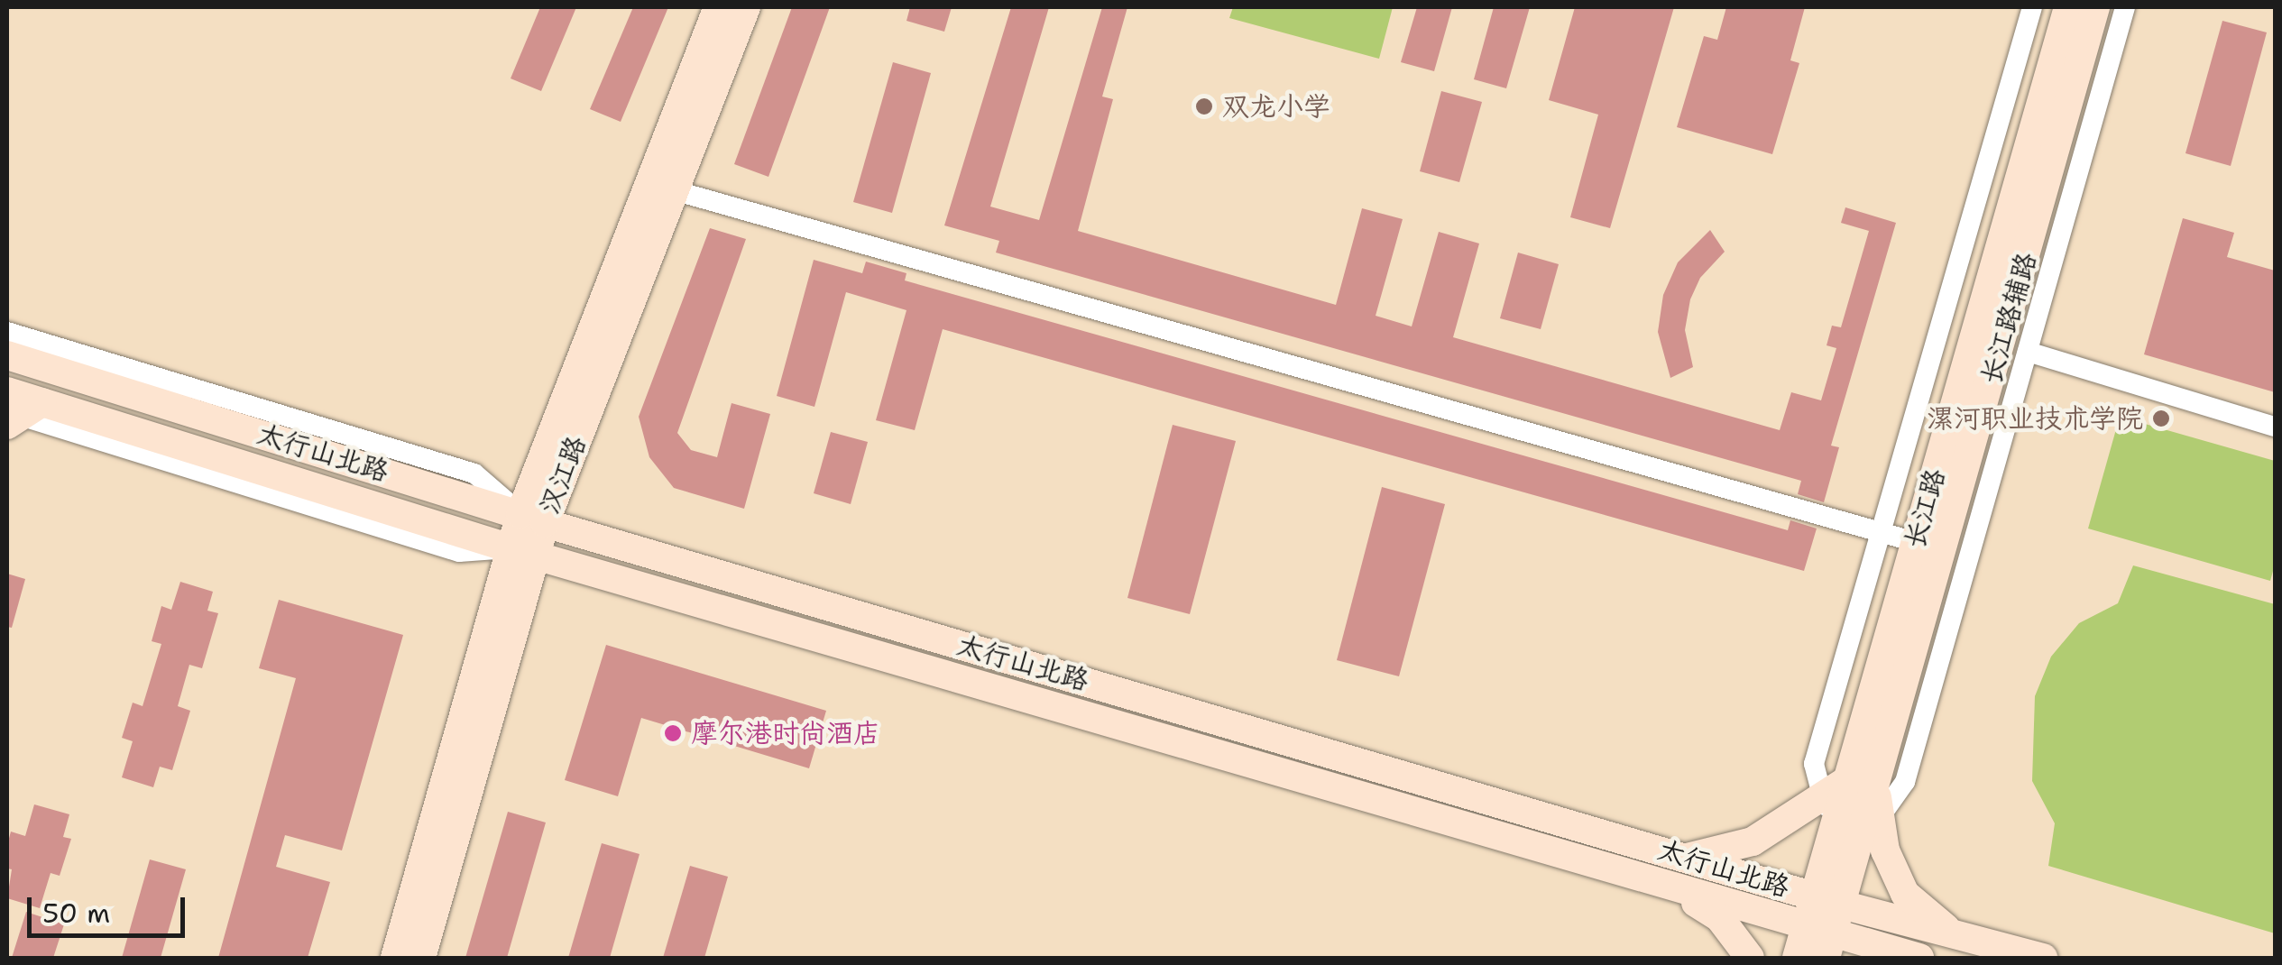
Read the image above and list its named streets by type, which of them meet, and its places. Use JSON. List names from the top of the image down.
{
  "streets": {
    "main road": ["太行山北路", "汉江路", "长江路"],
    "street": ["长江路辅路"]
  },
  "crossings": [
    ["长江路辅路", "长江路"],
    ["太行山北路", "汉江路"],
    ["太行山北路", "长江路"]
  ],
  "places": ["双龙小学", "漯河职业技术学院", "摩尔港时尚酒店"],
  "scale_bar": "50 m"
}
